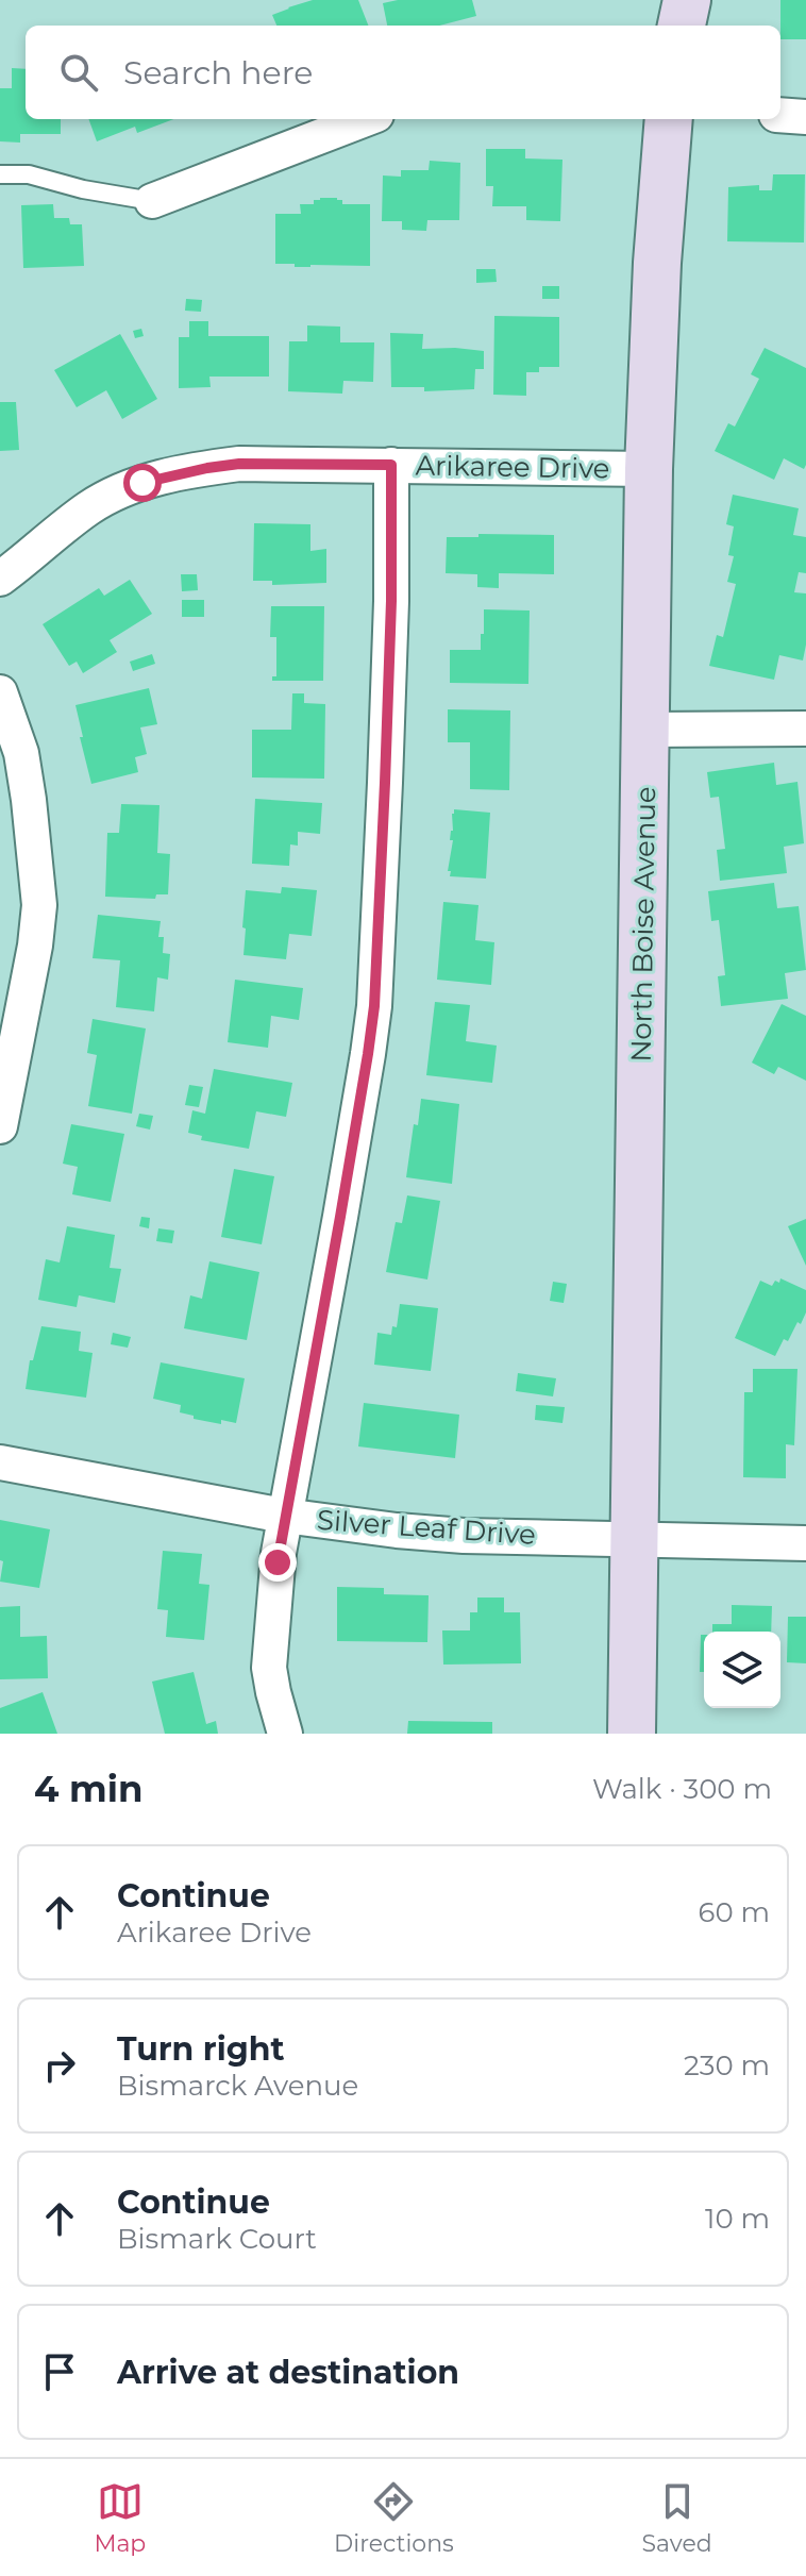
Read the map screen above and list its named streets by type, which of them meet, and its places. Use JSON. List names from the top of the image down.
{
  "streets": {
    "street": ["Arikaree Drive", "North Boise Avenue", "Silver Leaf Drive"]
  },
  "crossings": [
    ["Arikaree Drive", "North Boise Avenue"],
    ["North Boise Avenue", "Silver Leaf Drive"]
  ],
  "page": {
    "search": "Search here",
    "heading": ["4 min", "Walk · 300 m"],
    "list": [
      ["Continue", "Arikaree Drive", "60 m"],
      ["Turn right", "Bismarck Avenue", "230 m"],
      ["Continue", "Bismark Court", "10 m"],
      "Arrive at destination"
    ],
    "nav": ["Map", "Directions", "Saved"]
  }
}
